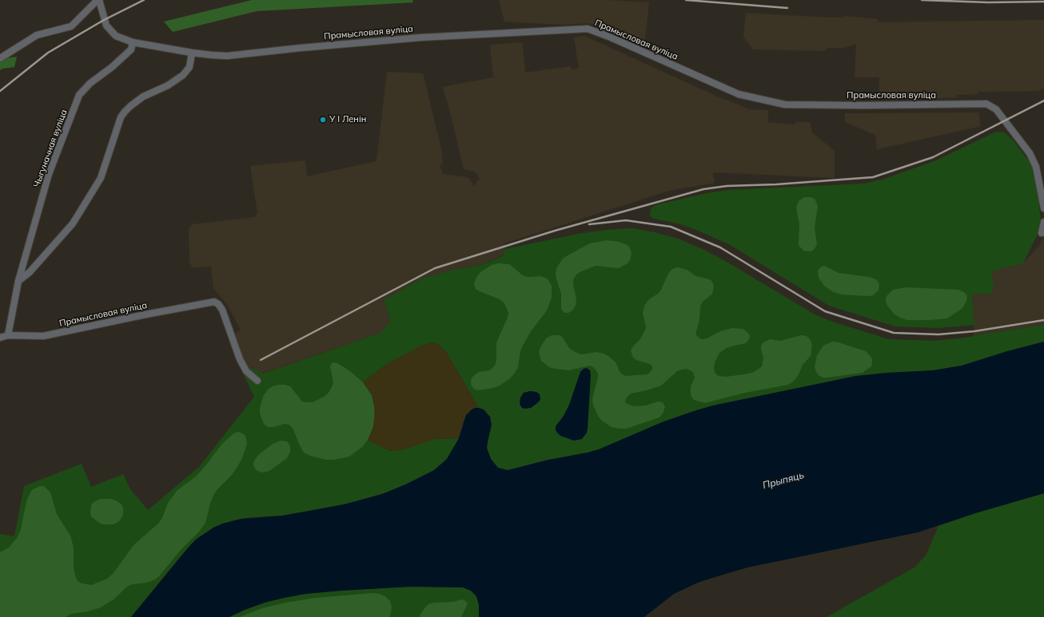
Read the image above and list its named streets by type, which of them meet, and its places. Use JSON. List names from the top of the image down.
{
  "streets": {
    "street": ["Прамысловая вуліца", "Чыгуначная вуліца"]
  },
  "crossings": [
    ["Прамысловая вуліца", "Чыгуначная вуліца"]
  ],
  "water": ["Прыпяць"],
  "places": ["У І Ленін"]
}
